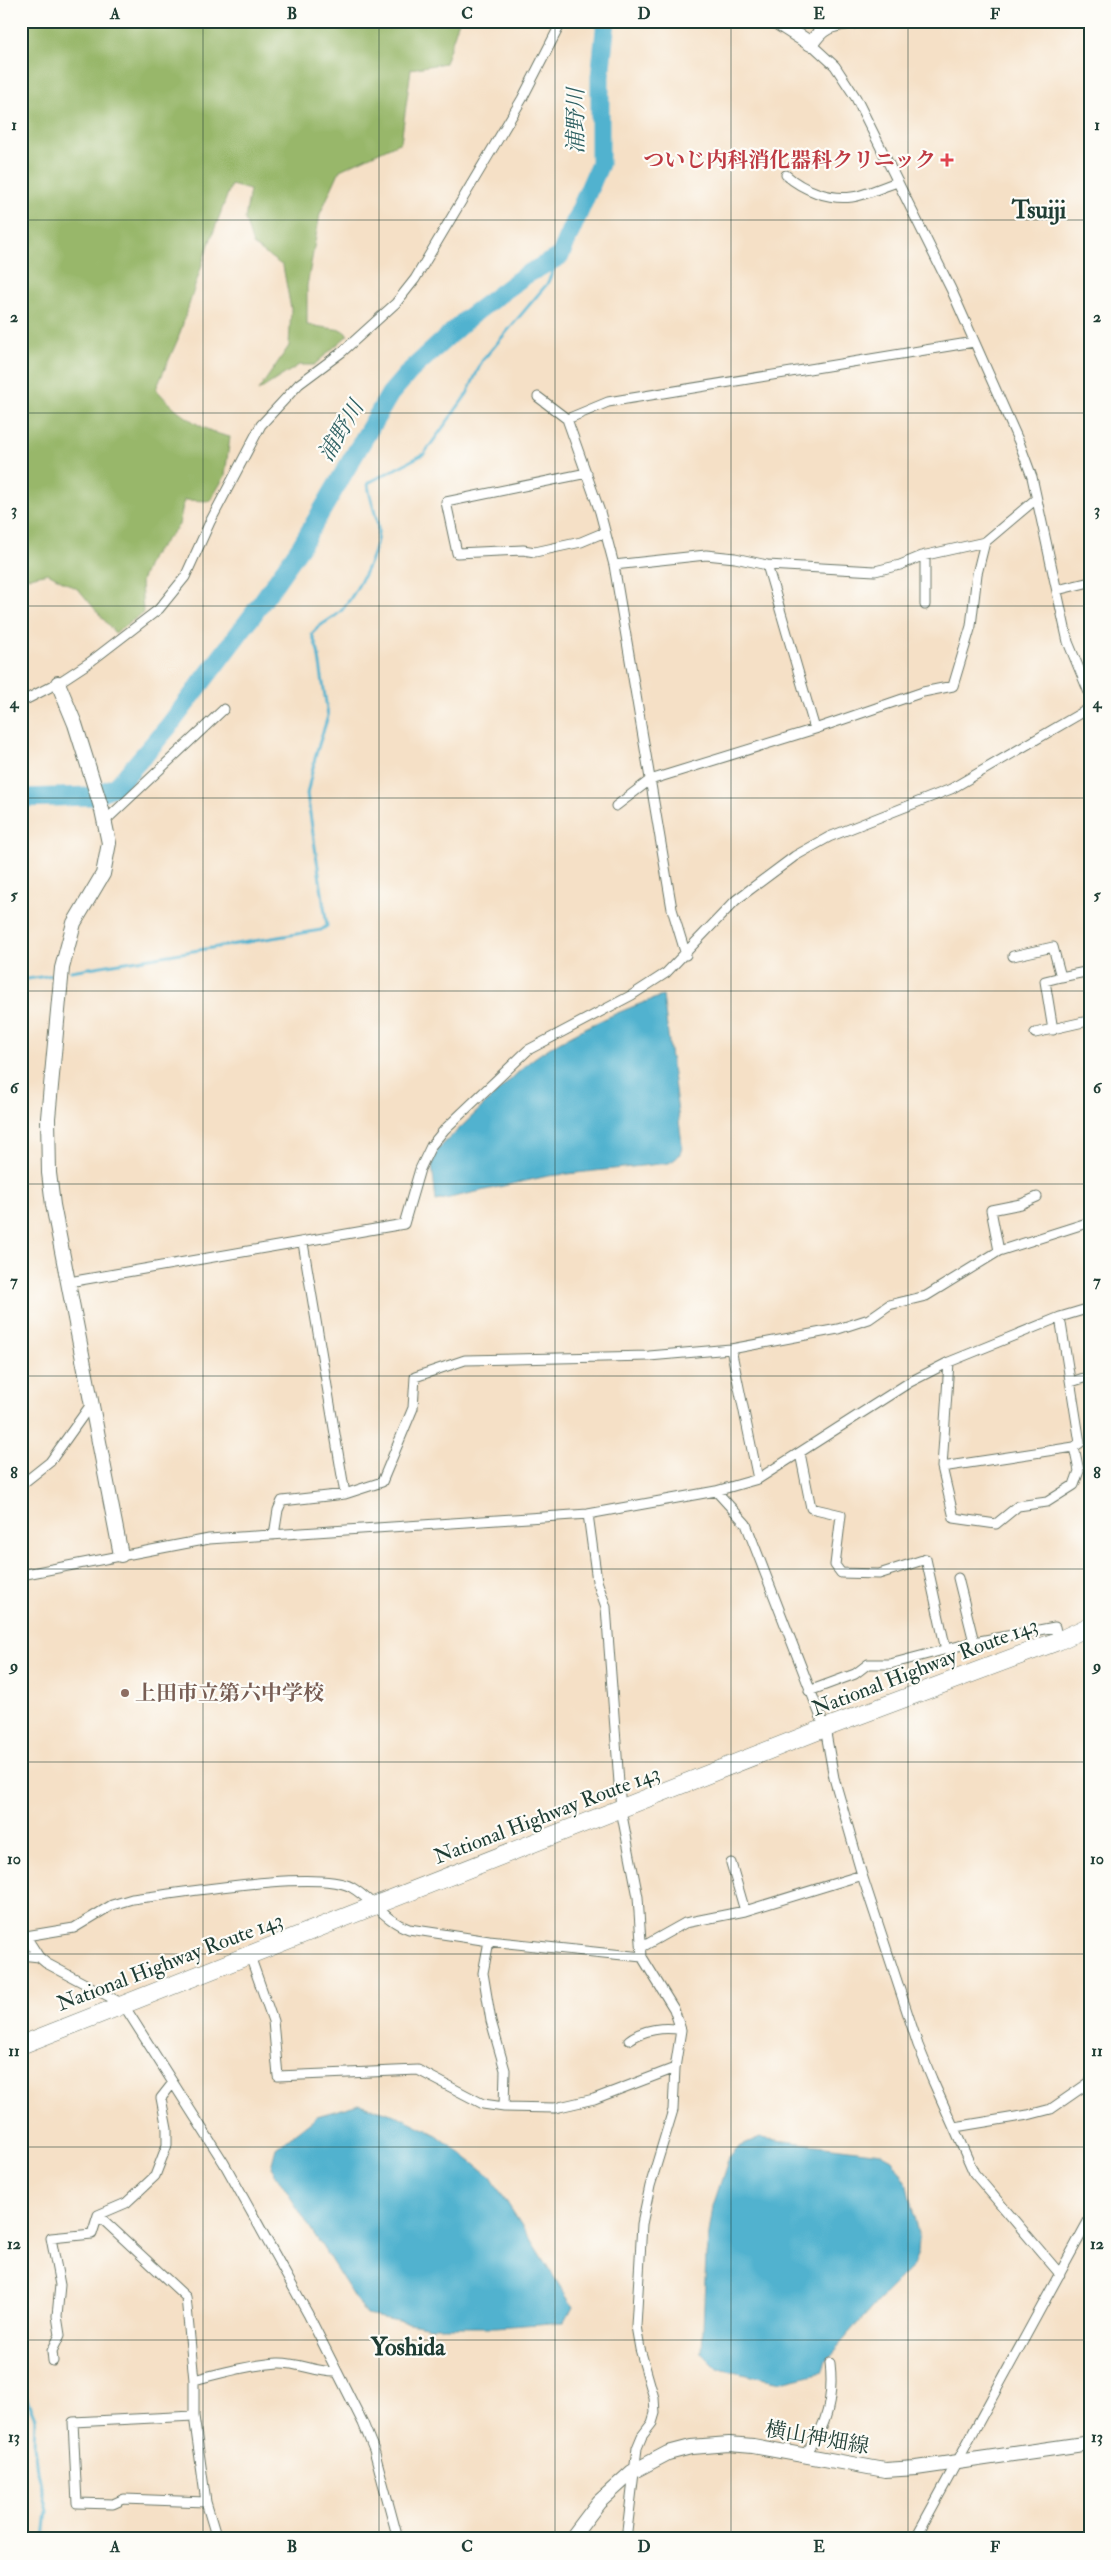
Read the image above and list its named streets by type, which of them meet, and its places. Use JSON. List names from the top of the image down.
{
  "streets": {
    "highway": ["National Highway Route 143"],
    "street": ["横山神畑線"]
  },
  "districts": ["Tsuiji", "Yoshida"],
  "water": ["浦野川"],
  "places": {
    "health": ["ついじ内科消化器科クリニック"],
    "other": ["上田市立第六中学校"]
  },
  "grid": {
    "columns": [
      "A",
      "B",
      "C",
      "D",
      "E",
      "F"
    ],
    "rows": [
      "1",
      "2",
      "3",
      "4",
      "5",
      "6",
      "7",
      "8",
      "9",
      "10",
      "11",
      "12",
      "13"
    ]
  }
}
